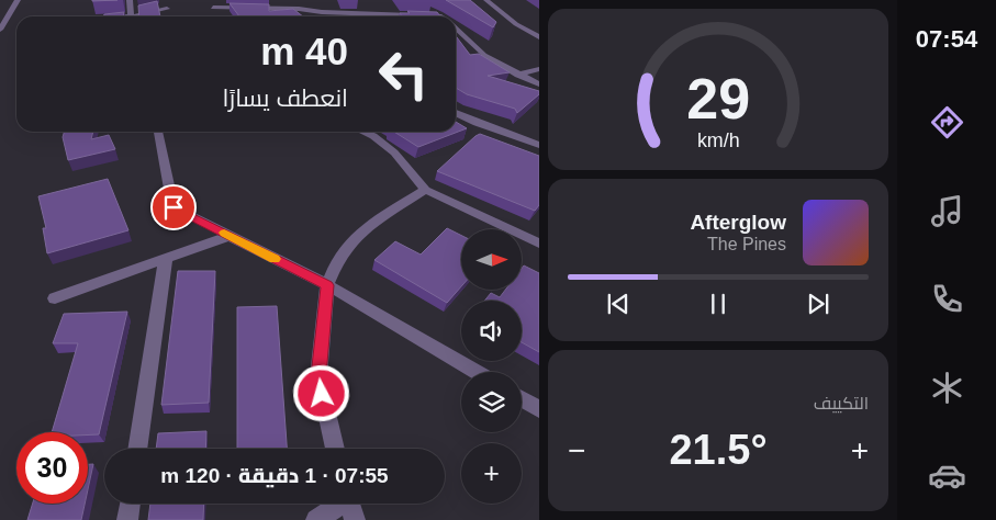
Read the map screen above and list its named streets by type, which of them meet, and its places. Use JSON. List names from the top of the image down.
{
  "north": "right",
  "page": {
    "tabs": "07:54",
    "turn": ["40 m", "انعطف يسارًا"],
    "song": ["Afterglow", "The Pines"],
    "map_buttons": "+",
    "tile": "التكييف",
    "heat": ["−", "21.5°", "+"],
    "limit": "30",
    "trip": "07:55 · 1 دقيقة · 120 m",
    "gauge": ["29", "km/h"]
  }
}
